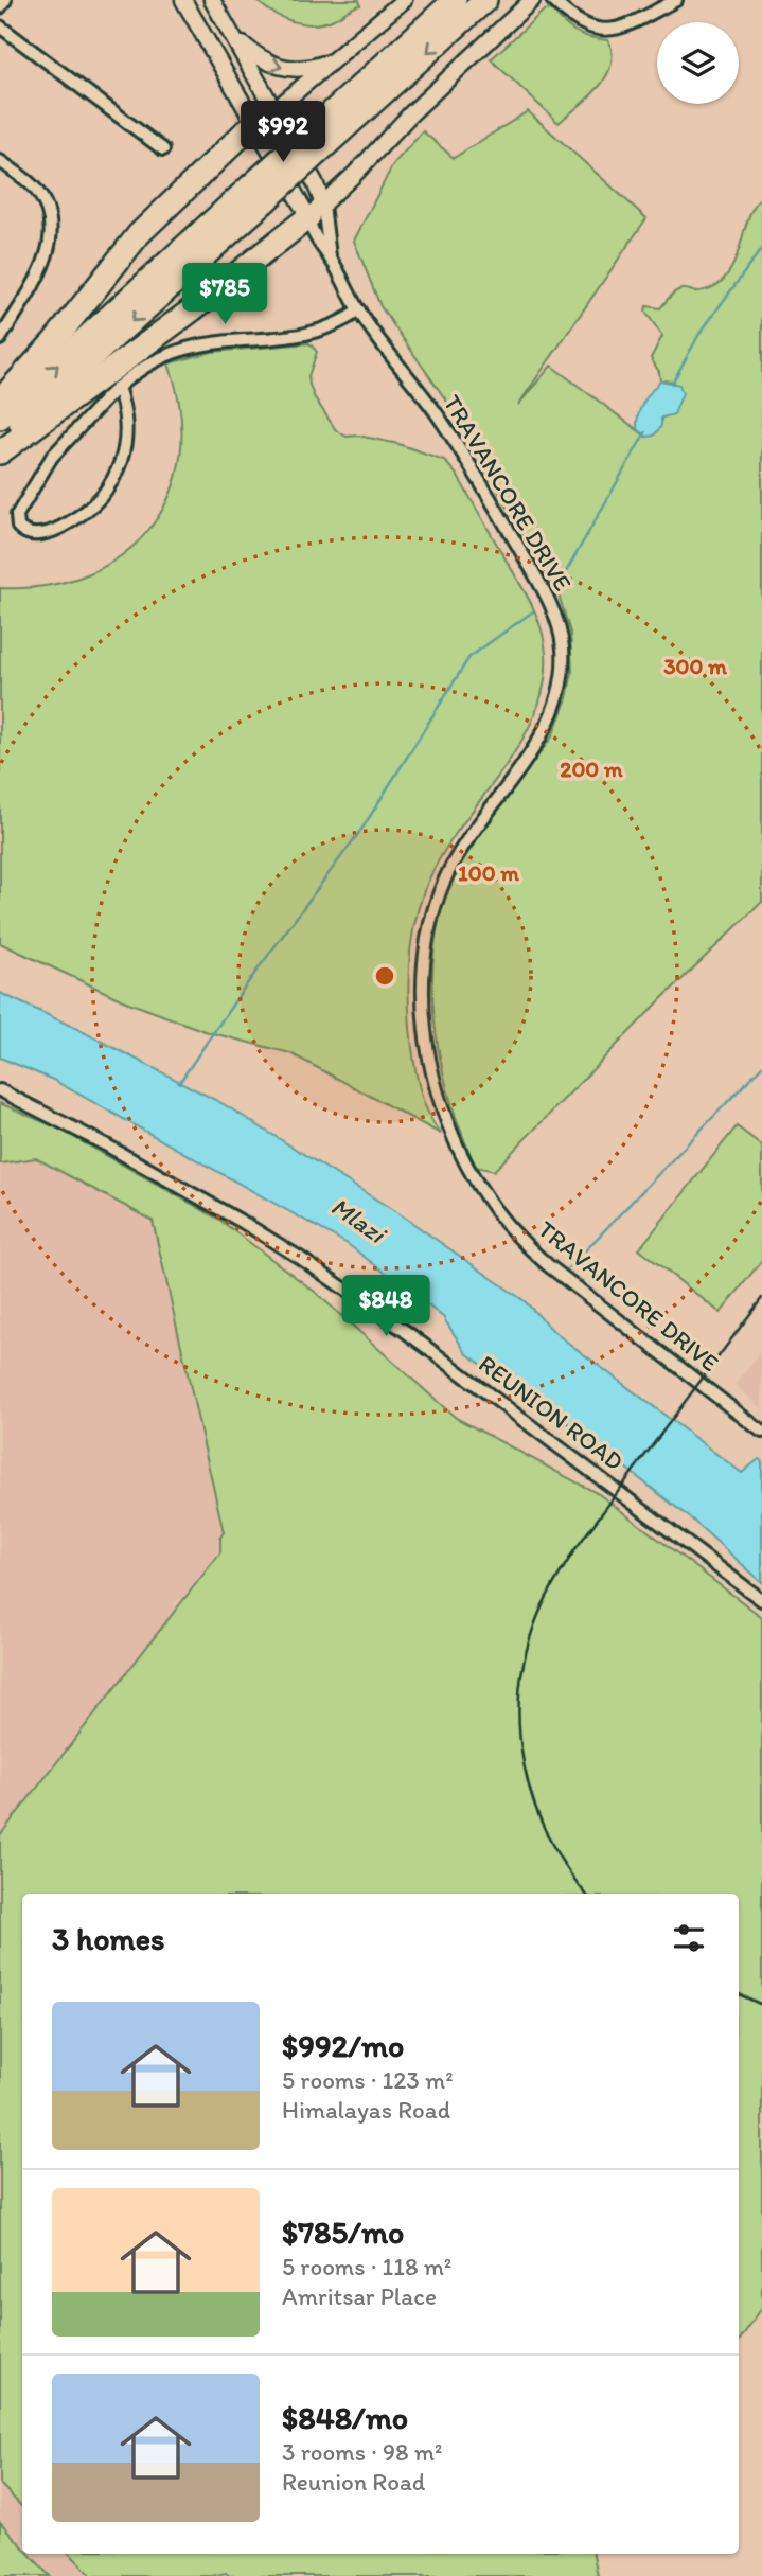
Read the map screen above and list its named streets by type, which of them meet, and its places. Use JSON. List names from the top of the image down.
{
  "streets": {
    "street": ["TRAVANCORE DRIVE", "REUNION ROAD"]
  },
  "water": ["Mlazi"],
  "page": {
    "price": ["$992", "$785", "$848"],
    "heading": "3 homes",
    "list": [
      {
        "name": "$992/mo",
        "note": "5 rooms · 123 m² · Himalayas Road"
      },
      {
        "name": "$785/mo",
        "note": "5 rooms · 118 m² · Amritsar Place"
      },
      {
        "name": "$848/mo",
        "note": "3 rooms · 98 m² · Reunion Road"
      }
    ]
  },
  "rings": ["300 m", "200 m", "100 m"]
}
